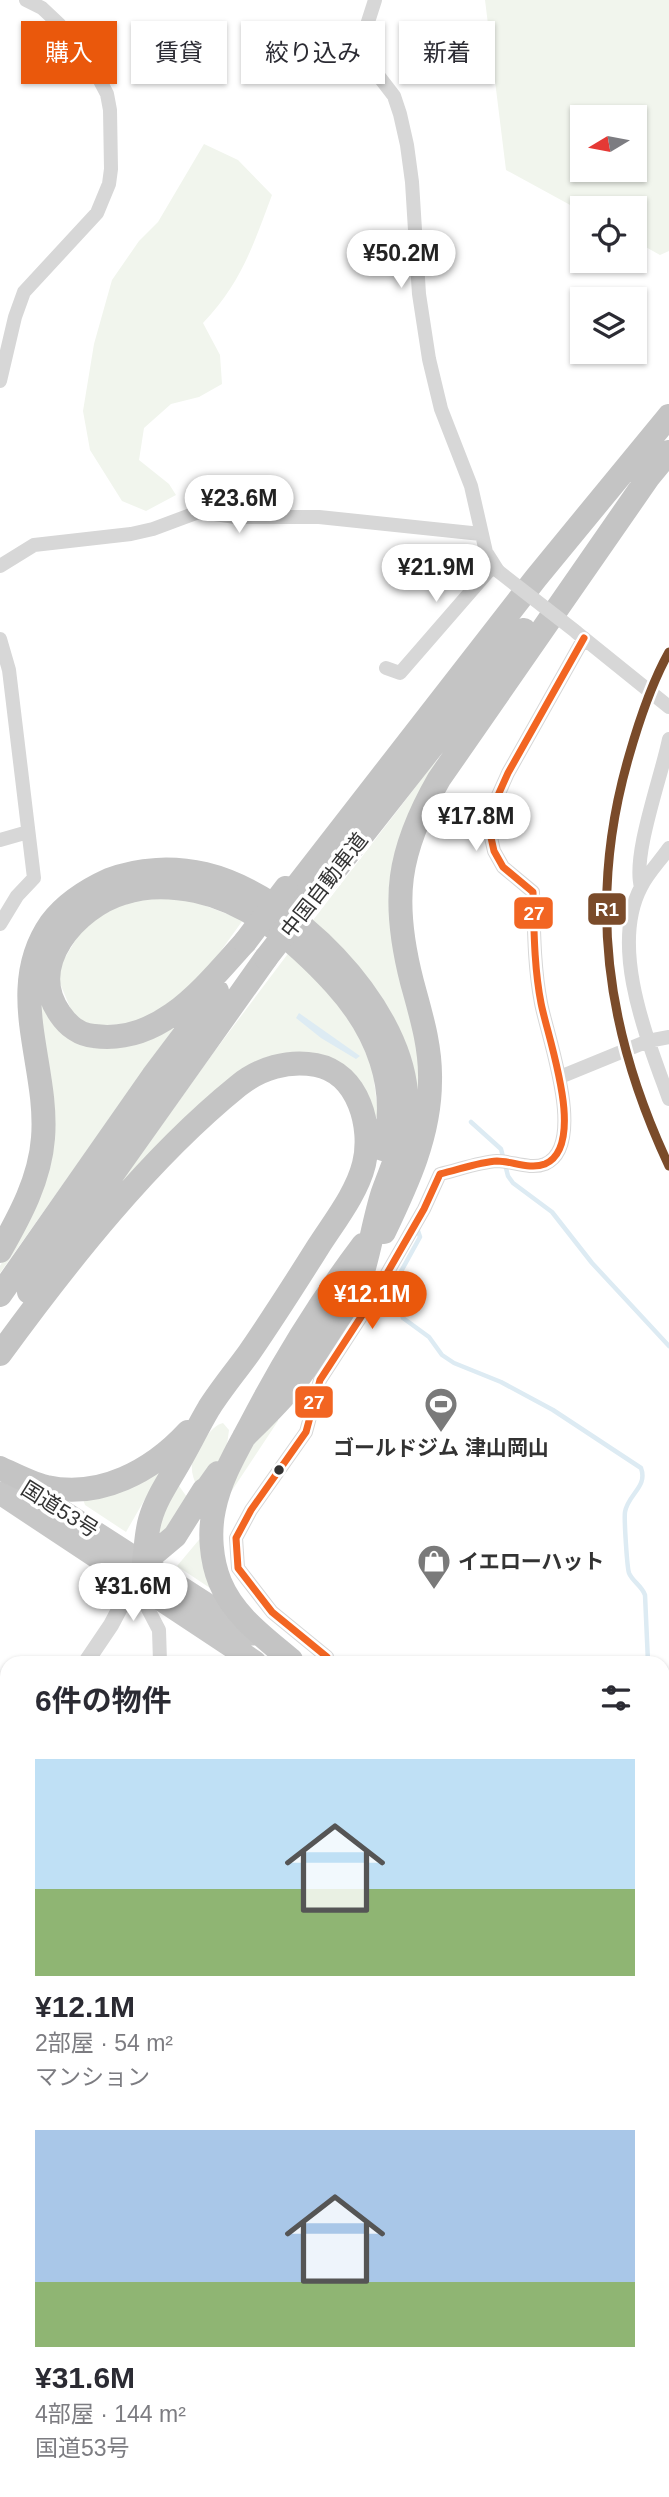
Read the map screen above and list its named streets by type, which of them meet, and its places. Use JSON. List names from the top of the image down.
{
  "streets": {
    "highway": ["中国自動車道", "国道53号"]
  },
  "places": {
    "sports": ["ゴールドジム 津山岡山"],
    "shop": ["イエローハット"]
  },
  "lines": ["transit line 27", "transit line R1"],
  "north": "left",
  "page": {
    "chip": [
      "購入",
      "賃貸",
      "絞り込み",
      "新着"
    ],
    "price": [
      "¥50.2M",
      "¥23.6M",
      "¥21.9M",
      "¥17.8M",
      "¥12.1M",
      "¥31.6M"
    ],
    "heading": "6件の物件",
    "list": [
      {
        "name": "¥12.1M",
        "note": "2部屋 · 54 m² · マンション"
      },
      {
        "name": "¥31.6M",
        "note": "4部屋 · 144 m² · 国道53号"
      }
    ]
  }
}
